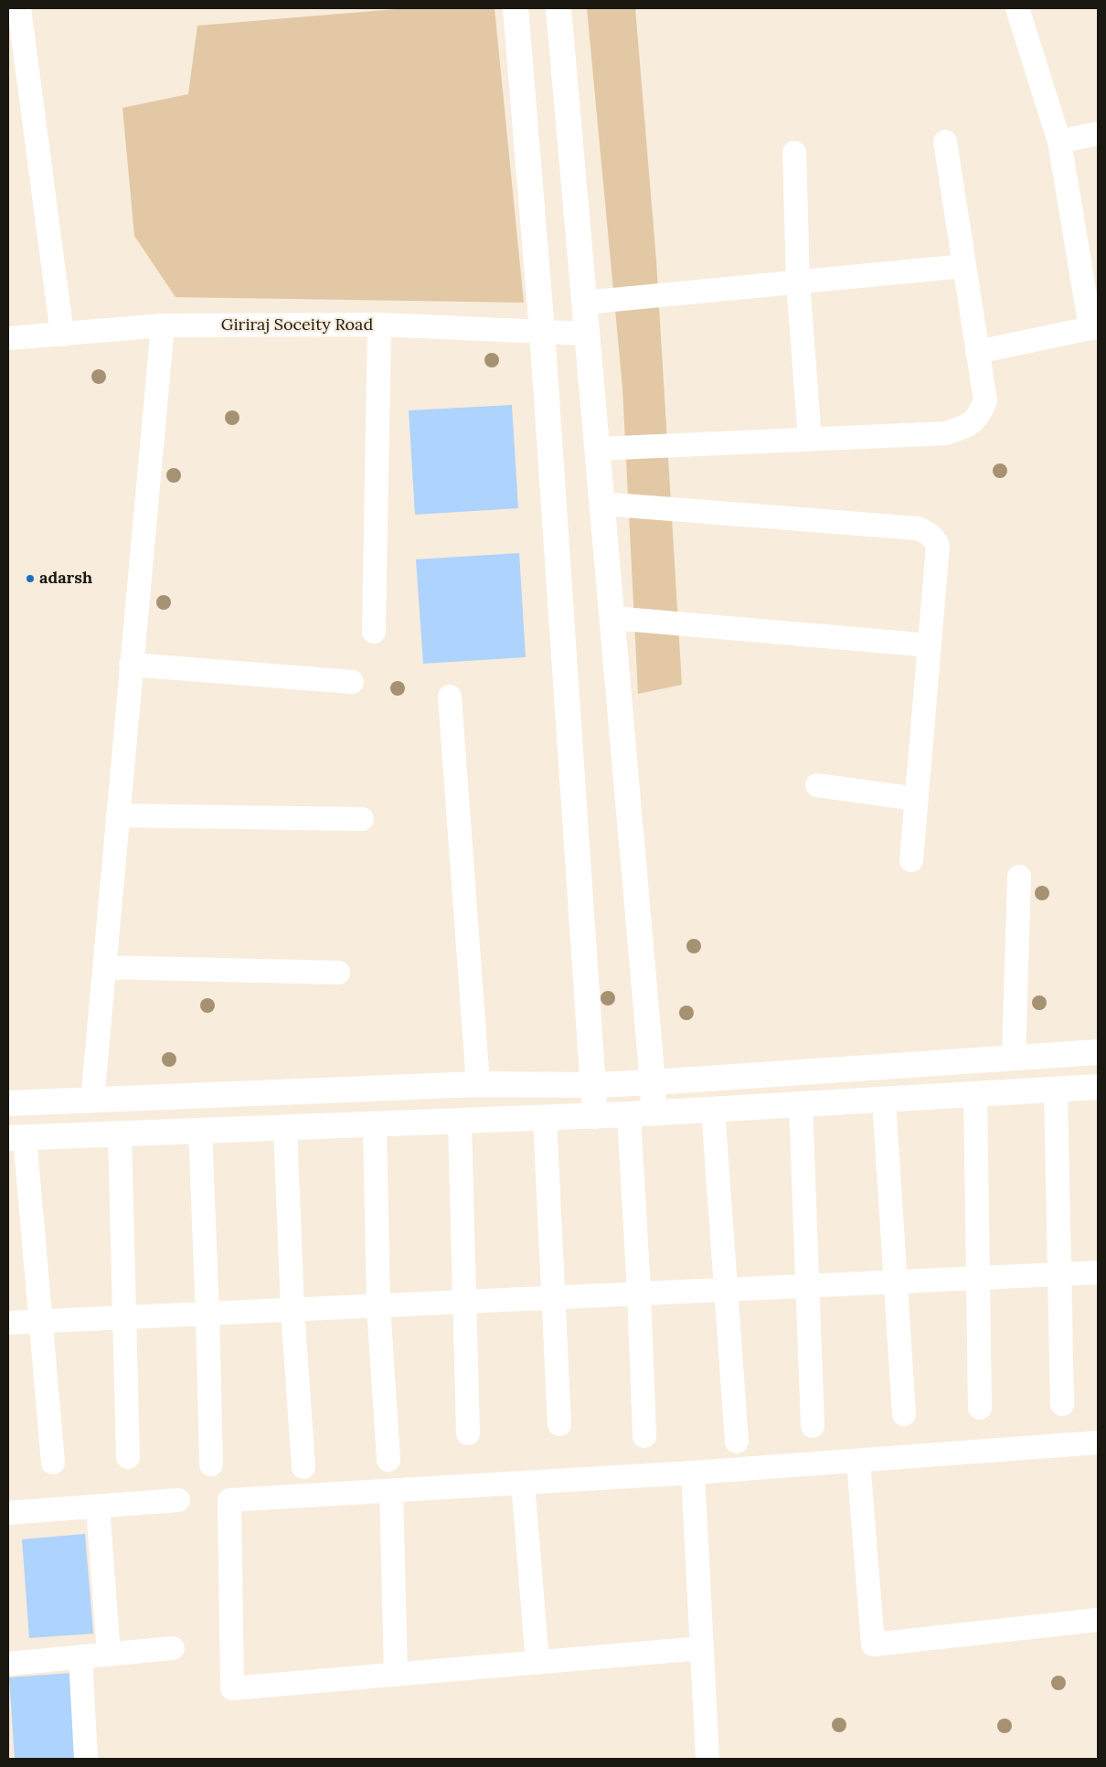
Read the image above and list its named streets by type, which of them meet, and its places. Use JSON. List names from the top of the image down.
{
  "streets": {
    "street": ["Giriraj Soceity Road"]
  },
  "places": ["adarsh"]
}
